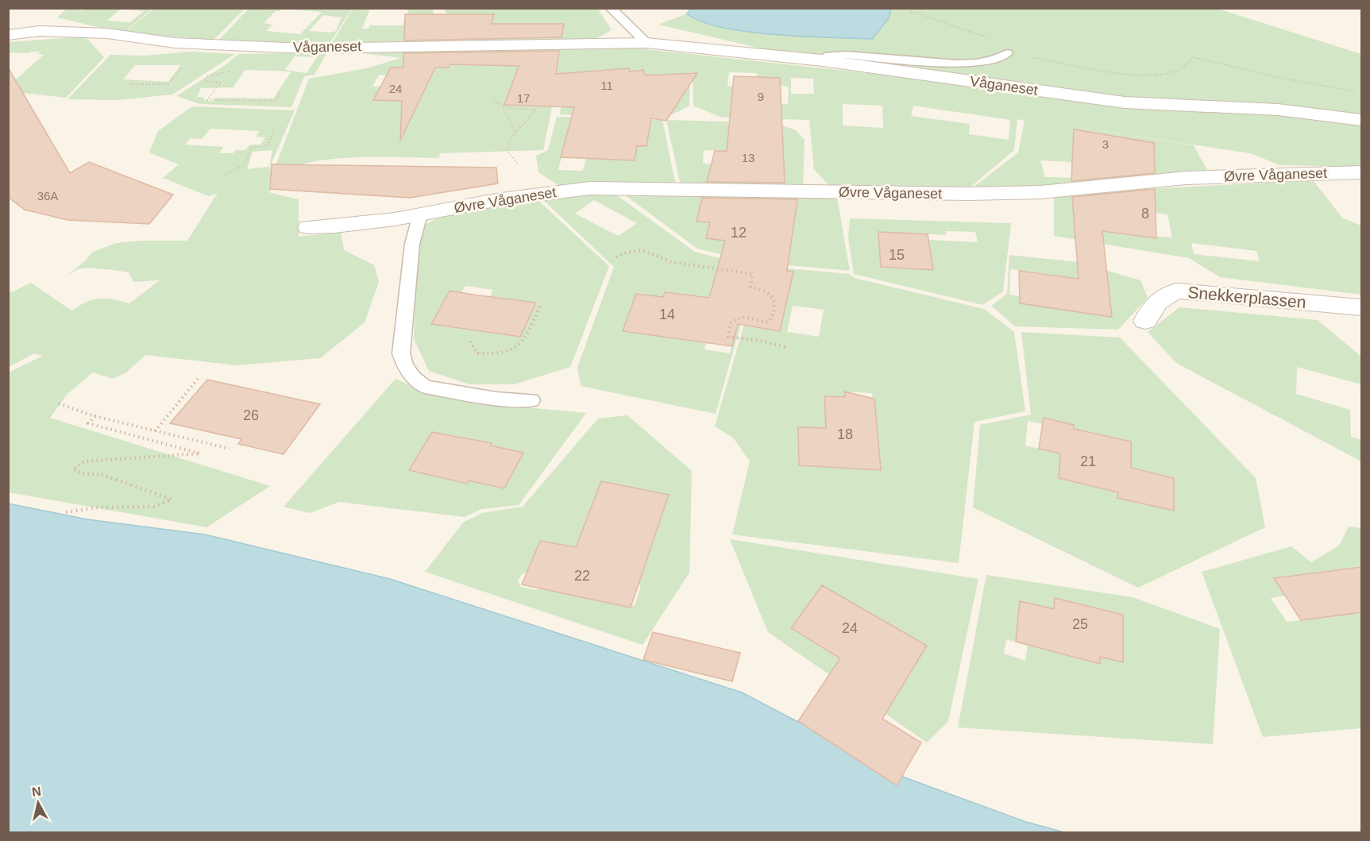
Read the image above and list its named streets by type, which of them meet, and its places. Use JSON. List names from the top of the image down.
{
  "streets": {
    "street": ["Våganeset", "Øvre Våganeset", "Snekkerplassen"]
  },
  "house_numbers": [
    "11",
    "24",
    "9",
    "17",
    "3",
    "13",
    "36A",
    "8",
    "12",
    "15",
    "14",
    "26",
    "18",
    "21",
    "22",
    "25",
    "24"
  ],
  "north": "top"
}
